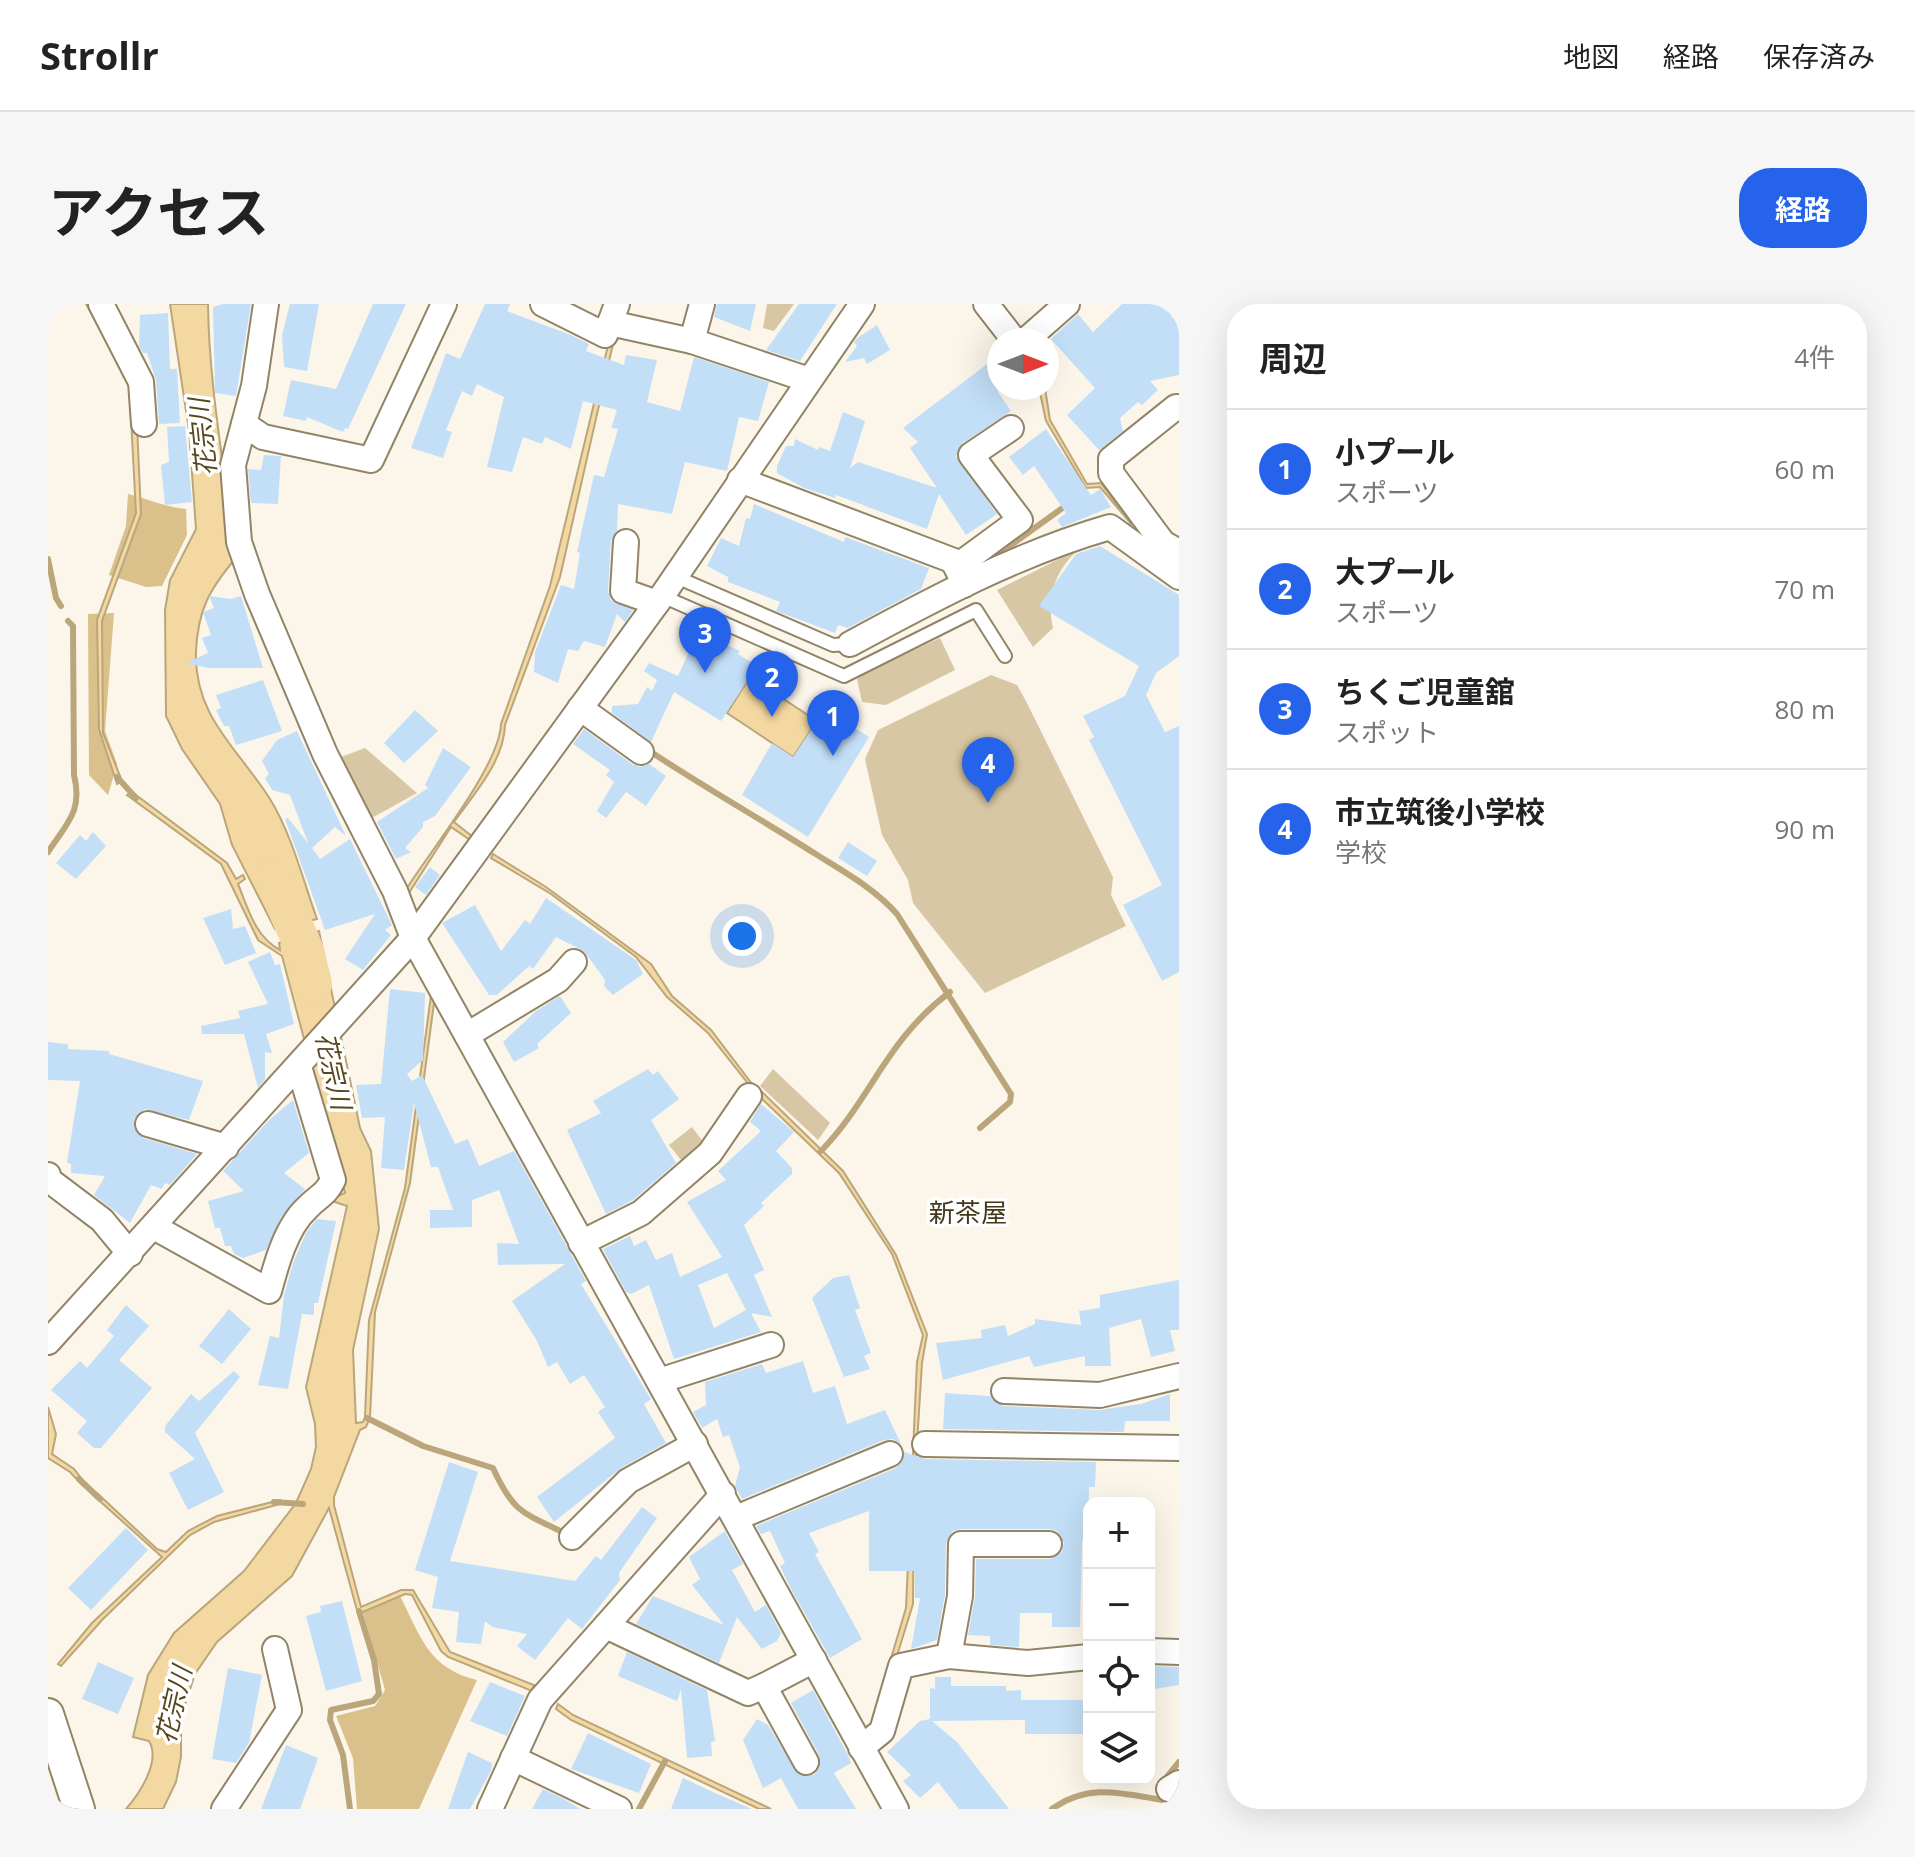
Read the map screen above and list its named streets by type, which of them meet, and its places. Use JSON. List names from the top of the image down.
{
  "districts": ["新茶屋"],
  "water": ["花宗川"],
  "north": "right",
  "page": {
    "header": "Strollr",
    "nav": ["地図", "経路", "保存済み"],
    "title": "アクセス",
    "buttons": "経路",
    "heading": ["周辺", "4件"],
    "list": [
      {
        "mark": "1",
        "name": "小プール",
        "note": "スポーツ",
        "value": "60 m"
      },
      {
        "mark": "2",
        "name": "大プール",
        "note": "スポーツ",
        "value": "70 m"
      },
      {
        "mark": "3",
        "name": "ちくご児童舘",
        "note": "スポット",
        "value": "80 m"
      },
      {
        "mark": "4",
        "name": "市立筑後小学校",
        "note": "学校",
        "value": "90 m"
      }
    ],
    "pins": [
      "3",
      "2",
      "1",
      "4"
    ],
    "map_buttons": ["+", "−"]
  }
}
